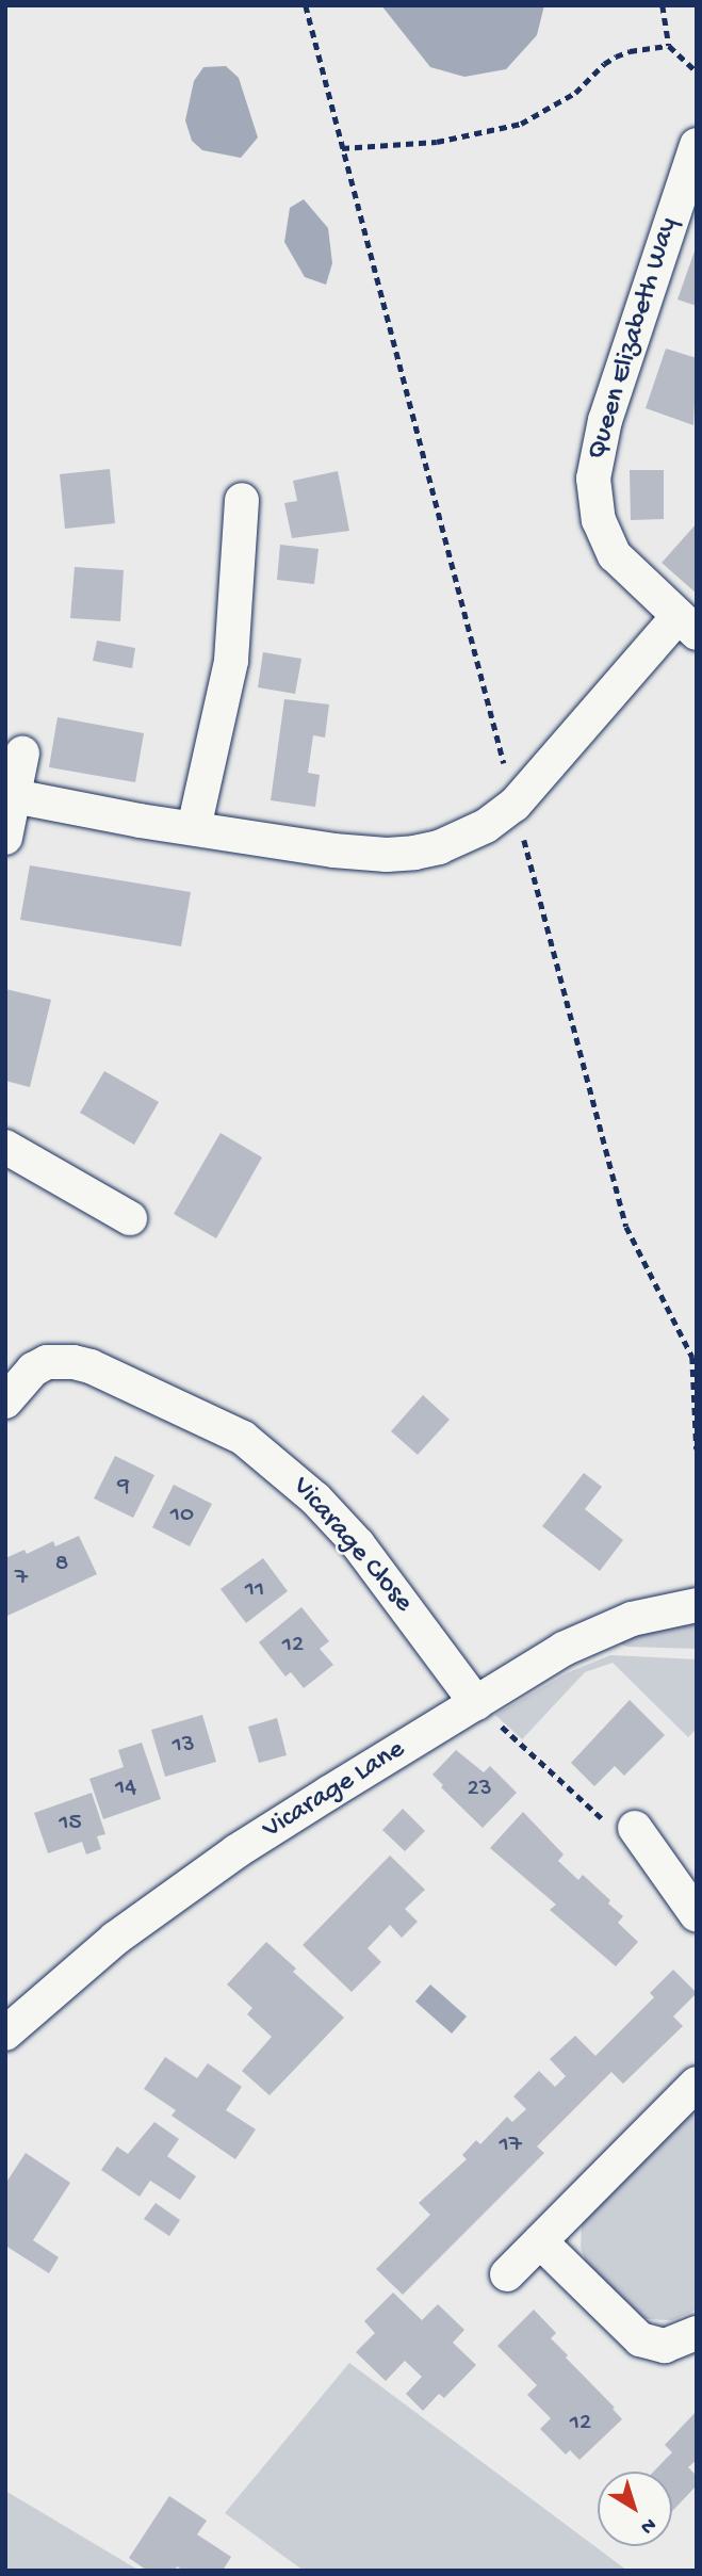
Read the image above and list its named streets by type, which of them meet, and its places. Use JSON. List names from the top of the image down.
{
  "streets": {
    "street": ["Queen Elizabeth Way", "Vicarage Close", "Vicarage Lane"]
  },
  "crossings": [
    ["Vicarage Close", "Vicarage Lane"]
  ],
  "house_numbers": [
    "9",
    "10",
    "8",
    "7",
    "11",
    "12",
    "13",
    "14",
    "23",
    "15",
    "17",
    "12"
  ],
  "north": "bottom right"
}
